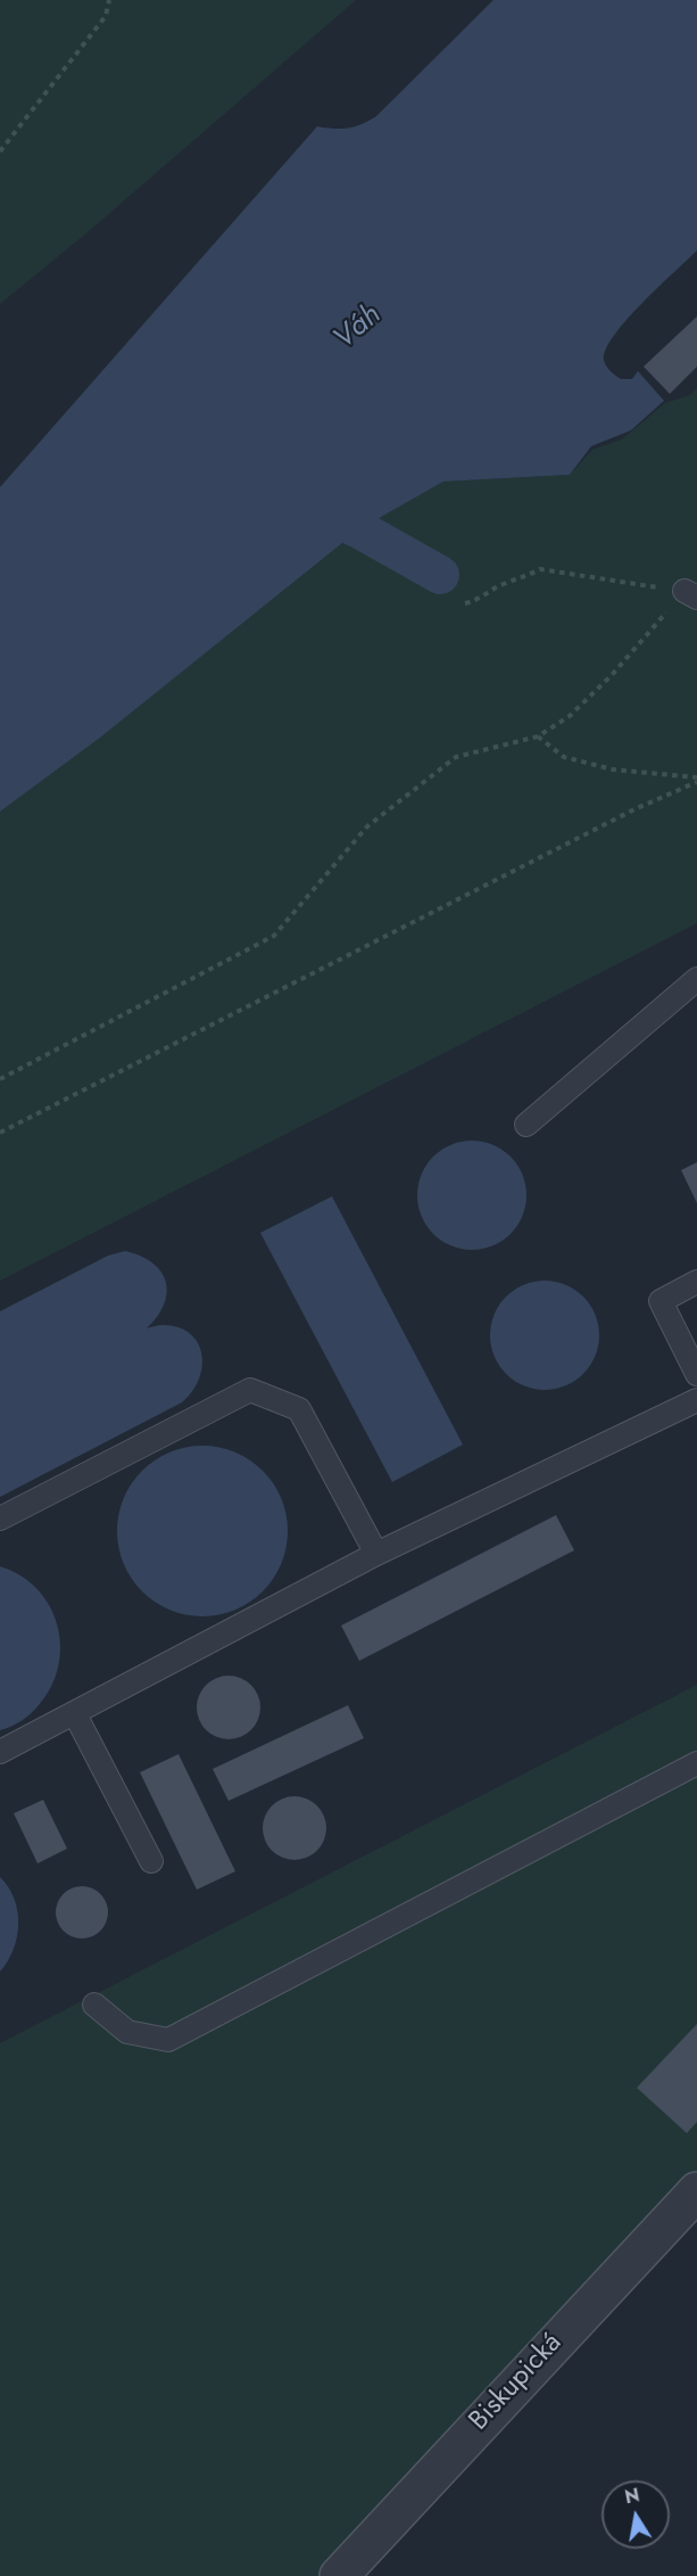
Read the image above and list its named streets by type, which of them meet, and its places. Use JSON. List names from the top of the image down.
{
  "streets": {
    "street": ["Biskupická"]
  },
  "water": ["Váh"],
  "north": "top"
}
